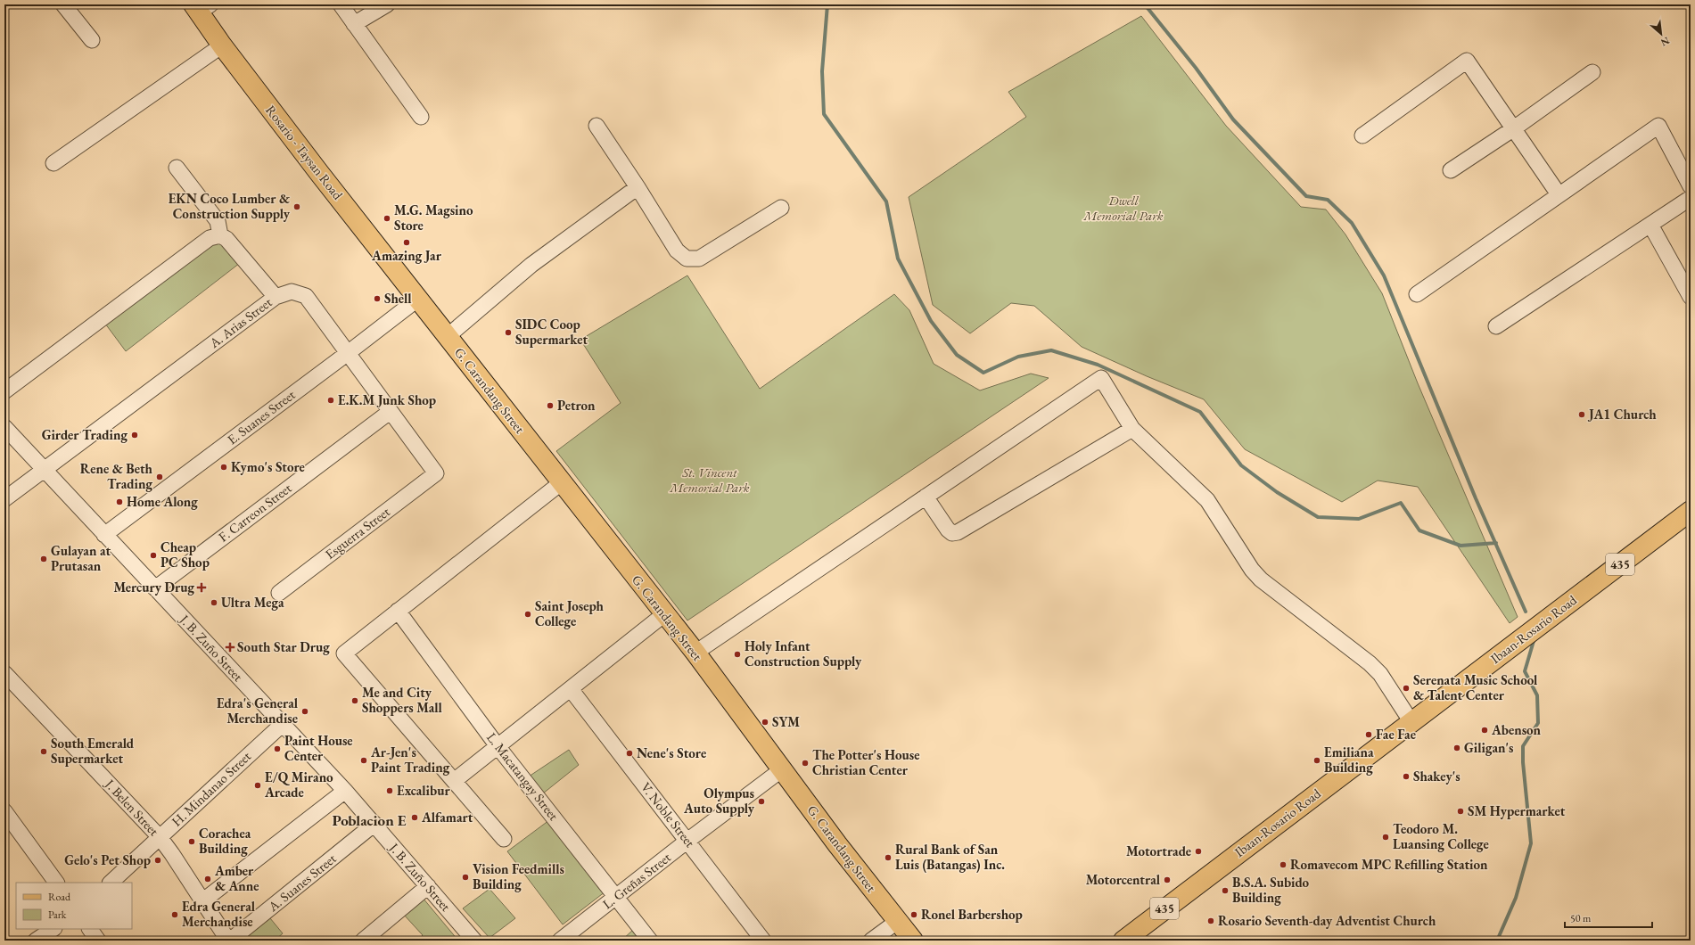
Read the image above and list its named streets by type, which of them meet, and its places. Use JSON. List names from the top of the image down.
{
  "streets": {
    "main road": [
      "Rosario - Taysan Road",
      "G. Carandang Street",
      "435",
      "Ibaan-Rosario Road"
    ],
    "street": [
      "A. Arias Street",
      "E. Suanes Street",
      "F. Carreon Street",
      "Esguerra Street",
      "J. B. Zuño Street",
      "L. Macatangay Street",
      "H. Mindanao Street",
      "J. Belen Street",
      "V. Noble Street",
      "L. Greñas Street",
      "A. Suanes Street"
    ]
  },
  "crossings": [
    ["Rosario - Taysan Road", "G. Carandang Street"],
    ["Rosario - Taysan Road", "E. Suanes Street"],
    ["A. Arias Street", "E. Suanes Street"],
    ["A. Arias Street", "F. Carreon Street"],
    ["A. Arias Street", "Esguerra Street"],
    ["A. Arias Street", "J. B. Zuño Street"],
    ["G. Carandang Street", "E. Suanes Street"],
    ["G. Carandang Street", "L. Greñas Street"],
    ["E. Suanes Street", "J. B. Zuño Street"],
    ["F. Carreon Street", "J. B. Zuño Street"],
    ["J. B. Zuño Street", "H. Mindanao Street"],
    ["J. B. Zuño Street", "A. Suanes Street"],
    ["L. Macatangay Street", "L. Greñas Street"],
    ["H. Mindanao Street", "J. Belen Street"],
    ["J. Belen Street", "A. Suanes Street"],
    ["V. Noble Street", "L. Greñas Street"]
  ],
  "districts": ["Poblacion E"],
  "parks": ["Dwell Memorial Park", "St. Vincent Memorial Park"],
  "places": {
    "other": [
      "EKN Coco Lumber & Construction Supply",
      "M.G. Magsino Store",
      "Amazing Jar",
      "Shell",
      "SIDC Coop Supermarket",
      "E.K.M Junk Shop",
      "Petron",
      "JA1 Church",
      "Girder Trading",
      "Kymo's Store",
      "Rene & Beth Trading",
      "Home Along",
      "Cheap PC Shop",
      "Gulayan at Prutasan",
      "Ultra Mega",
      "Saint Joseph College",
      "Holy Infant Construction Supply",
      "Serenata Music School & Talent Center",
      "Me and City Shoppers Mall",
      "Edra's General Merchandise",
      "SYM",
      "Abenson",
      "Fae Fae",
      "Giligan's",
      "Paint House Center",
      "South Emerald Supermarket",
      "Nene's Store",
      "Ar-Jen's Paint Trading",
      "Emiliana Building",
      "The Potter's House Christian Center",
      "Shakey's",
      "E/Q Mirano Arcade",
      "Excalibur",
      "Olympus Auto Supply",
      "SM Hypermarket",
      "Alfamart",
      "Teodoro M. Luansing College",
      "Corachea Building",
      "Motortrade",
      "Rural Bank of San Luis (Batangas) Inc.",
      "Gelo's Pet Shop",
      "Romavecom MPC Refilling Station",
      "Vision Feedmills Building",
      "Amber & Anne",
      "Motorcentral",
      "B.S.A. Subido Building",
      "Edra General Merchandise",
      "Ronel Barbershop",
      "Rosario Seventh-day Adventist Church"
    ],
    "health": ["Mercury Drug", "South Star Drug"]
  },
  "legend": ["Road", "Park"],
  "scale_bar": "50 m",
  "north": "bottom right"
}
